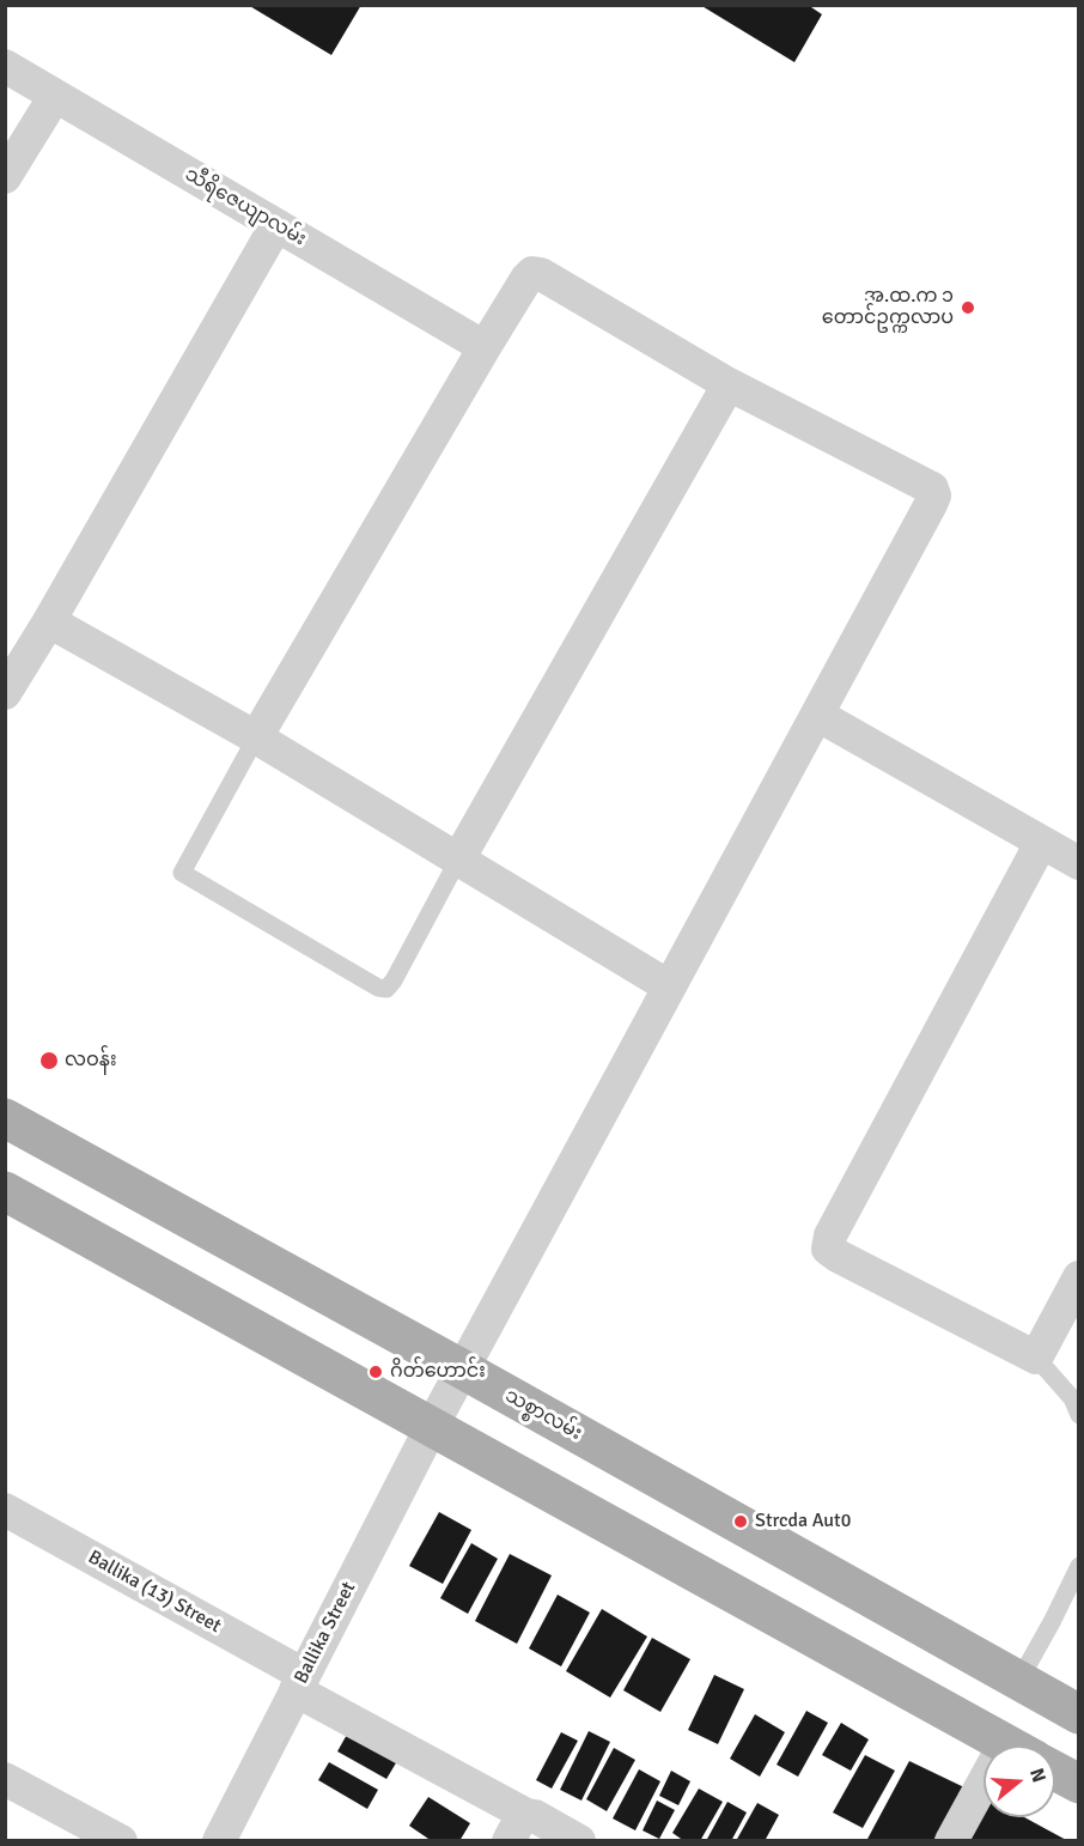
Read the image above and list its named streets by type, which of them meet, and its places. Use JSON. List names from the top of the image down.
{
  "streets": {
    "main road": ["သစ္စာလမ်း"],
    "street": ["သီရိဇေယျာလမ်း", "Ballika (13) Street", "Ballika Street"]
  },
  "crossings": [
    ["သစ္စာလမ်း", "Ballika Street"],
    ["Ballika (13) Street", "Ballika Street"]
  ],
  "places": [
    "အ.ထ.က ၁ တောင်ဥက္ကလာပ",
    "လဝန်း",
    "ဂိတ်ဟောင်း",
    "Strcda Aut0"
  ],
  "north": "right"
}
